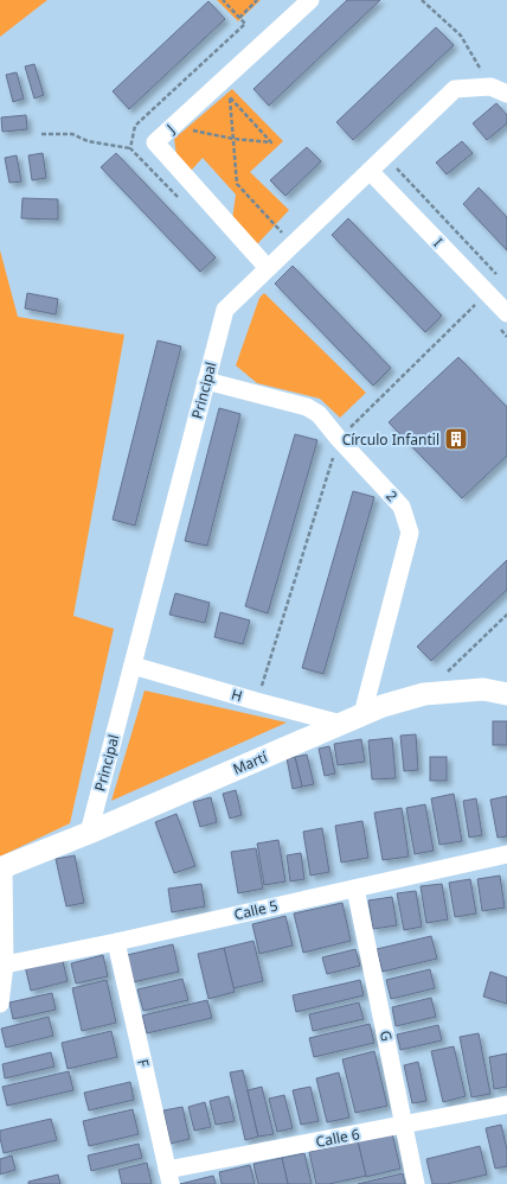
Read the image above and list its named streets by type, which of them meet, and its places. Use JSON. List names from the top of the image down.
{
  "streets": {
    "street": [
      "J",
      "I",
      "Principal",
      "2",
      "H",
      "Martí",
      "Calle 5",
      "G",
      "F",
      "Calle 6"
    ]
  },
  "crossings": [
    ["J", "Principal"],
    ["I", "Principal"],
    ["Principal", "2"],
    ["Principal", "H"],
    ["Principal", "Martí"],
    ["2", "Martí"],
    ["H", "Martí"],
    ["Calle 5", "G"],
    ["Calle 5", "F"],
    ["G", "Calle 6"],
    ["F", "Calle 6"]
  ],
  "places": {
    "building": ["Círculo Infantil"]
  }
}
